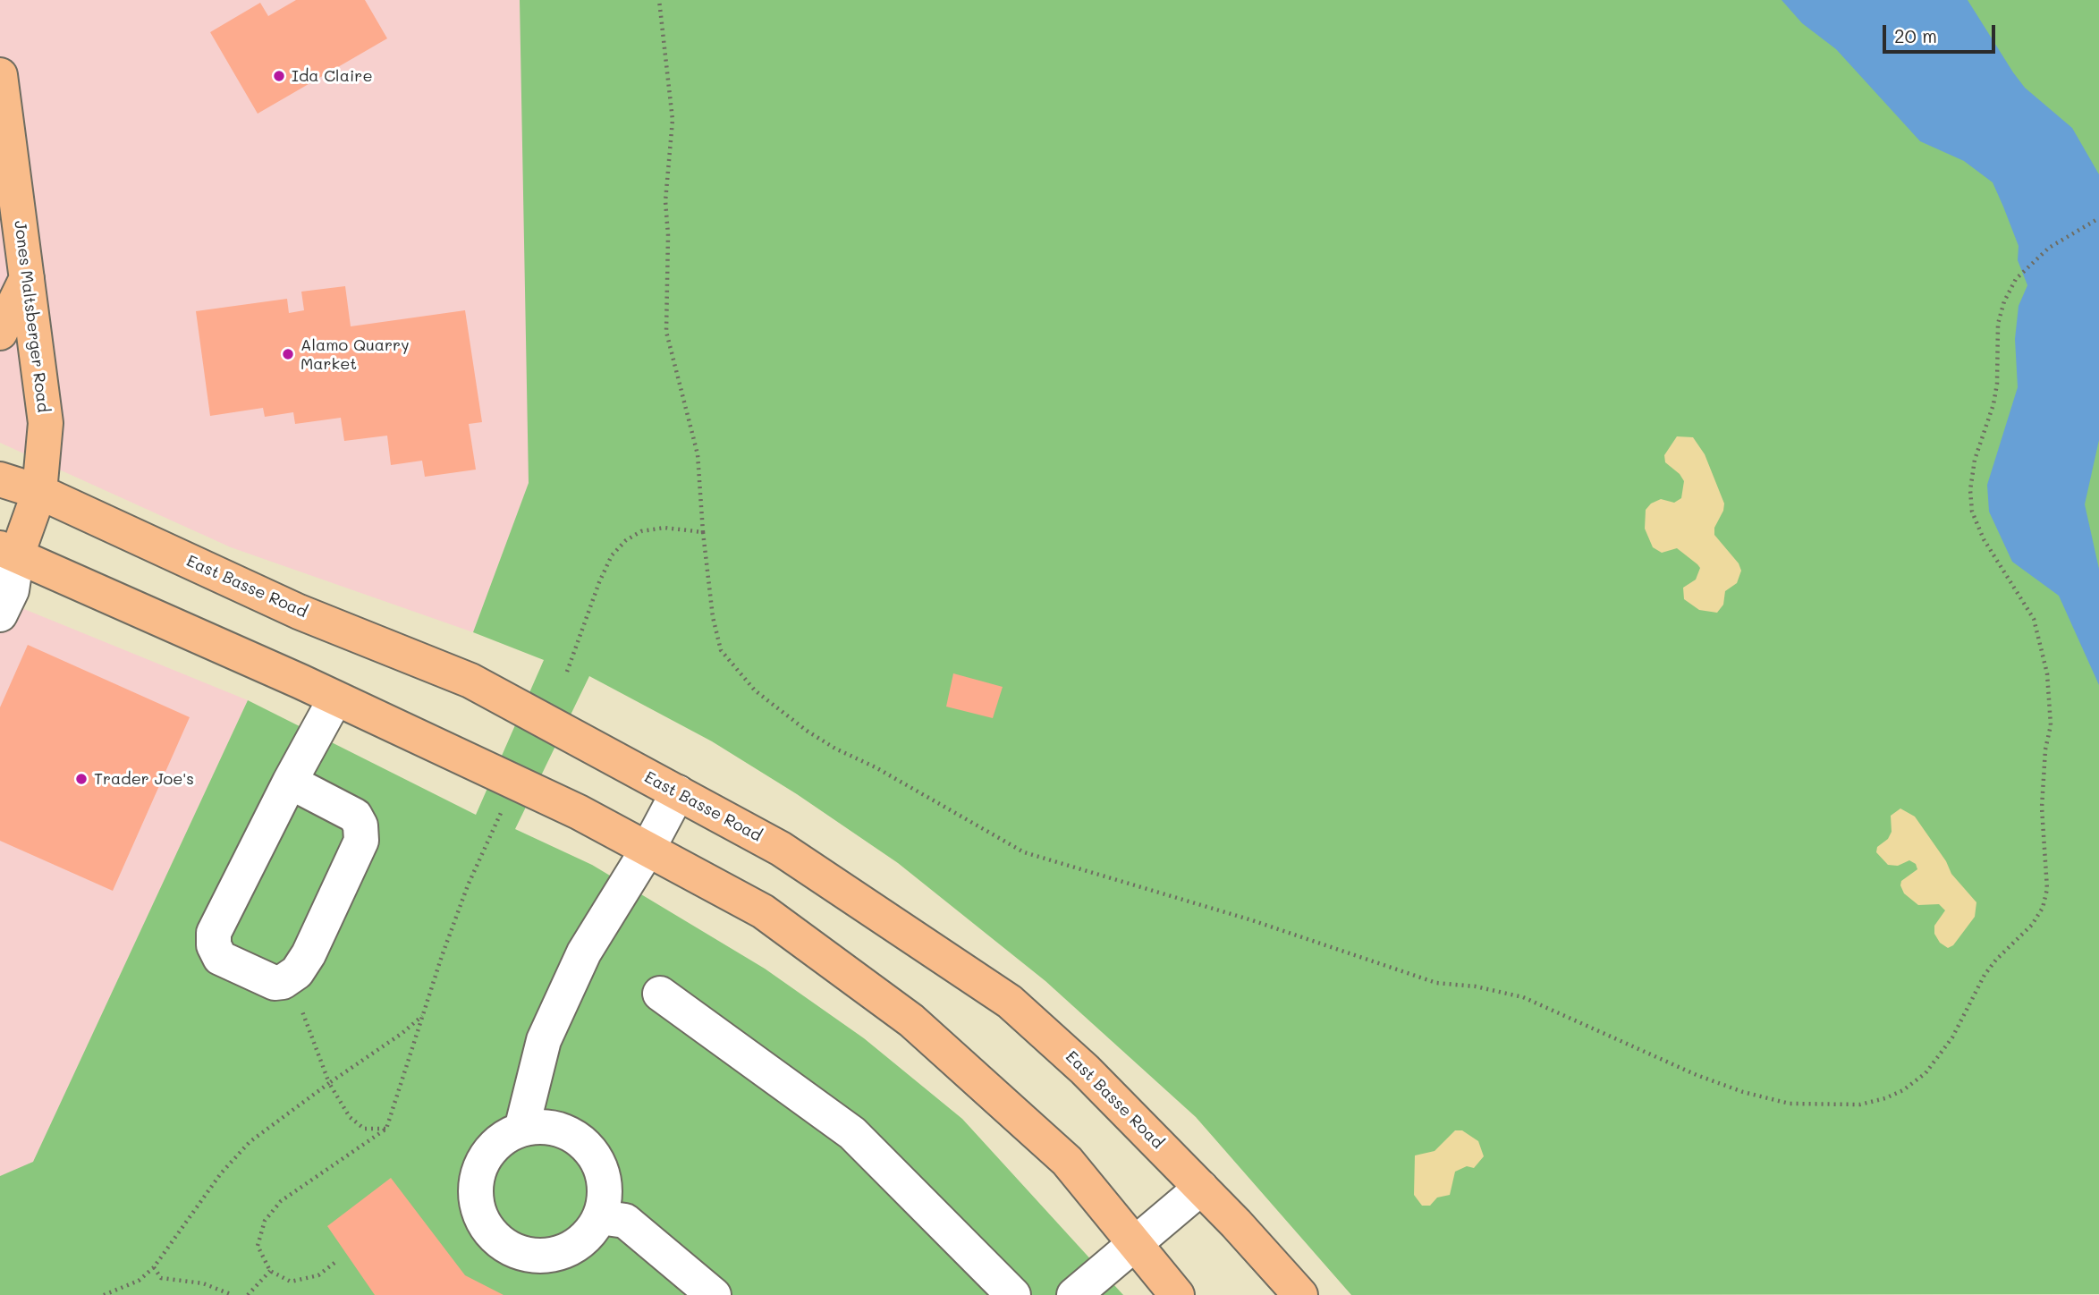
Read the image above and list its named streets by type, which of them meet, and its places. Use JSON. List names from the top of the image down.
{
  "streets": {
    "main road": ["Jones Maltsberger Road", "East Basse Road"]
  },
  "crossings": [
    ["Jones Maltsberger Road", "East Basse Road"]
  ],
  "places": ["Ida Claire", "Alamo Quarry Market", "Trader Joe's"],
  "scale_bar": "20 m"
}
